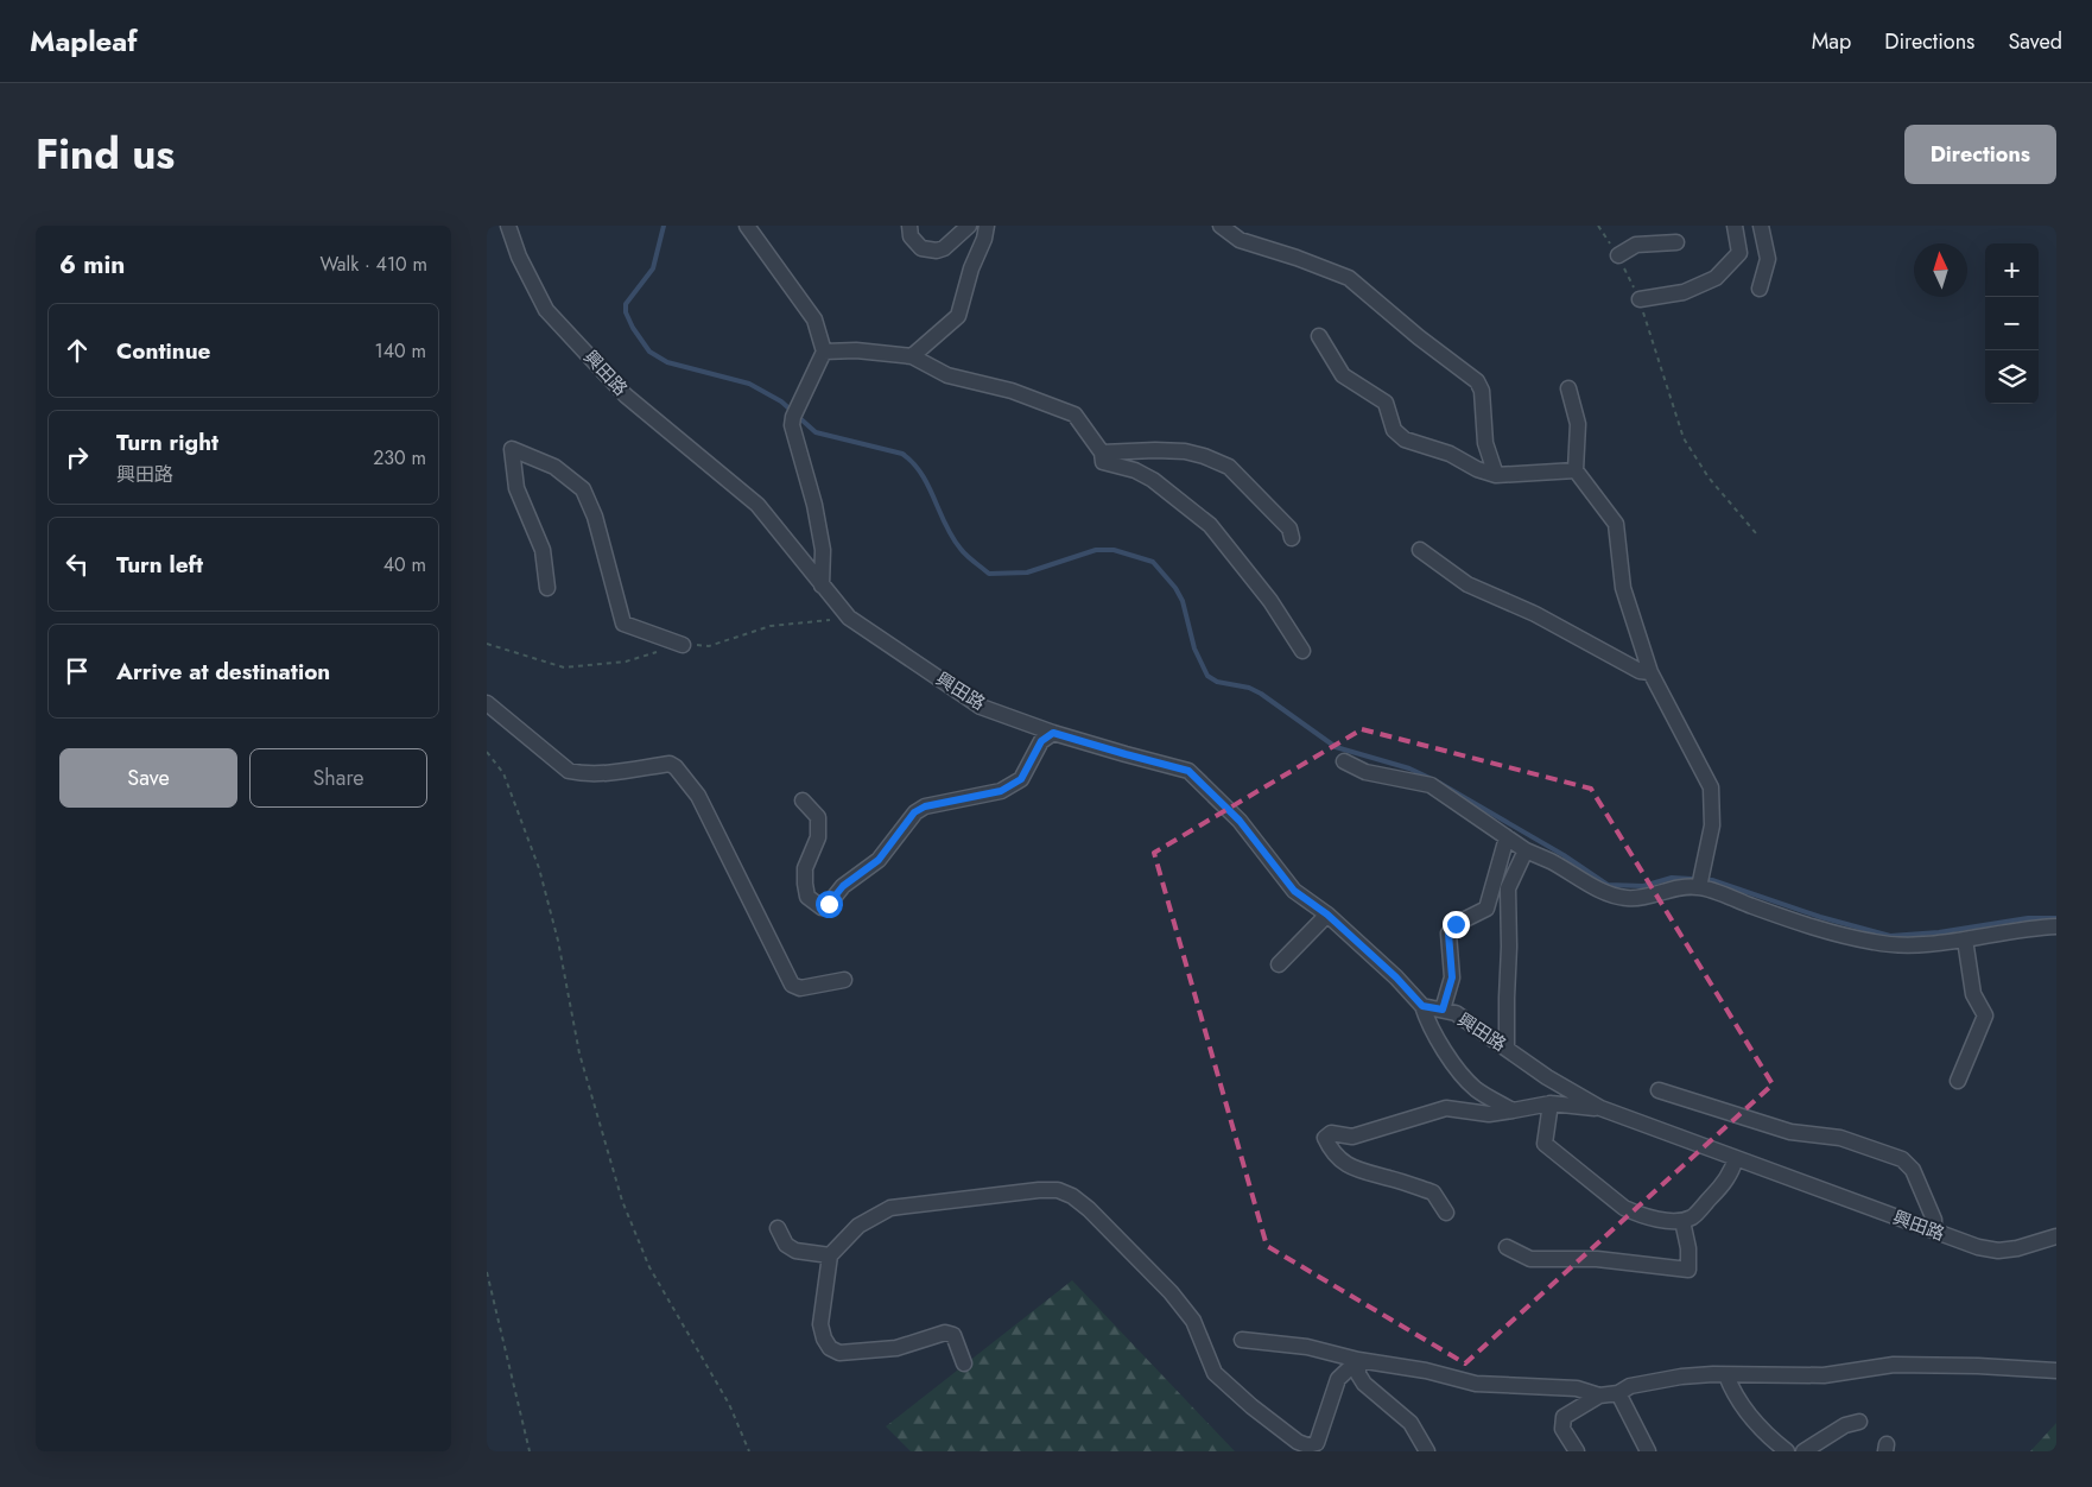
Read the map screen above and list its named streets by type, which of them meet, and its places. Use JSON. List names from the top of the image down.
{
  "streets": {
    "street": ["興田路"]
  },
  "north": "top",
  "page": {
    "header": "Mapleaf",
    "nav": ["Map", "Directions", "Saved"],
    "title": "Find us",
    "buttons": [
      "Directions",
      ["Save", "Share"]
    ],
    "heading": ["6 min", "Walk · 410 m"],
    "map_buttons": ["+", "−"],
    "list": [
      ["Continue", "140 m"],
      ["Turn right", "興田路", "230 m"],
      ["Turn left", "40 m"],
      "Arrive at destination"
    ]
  }
}
